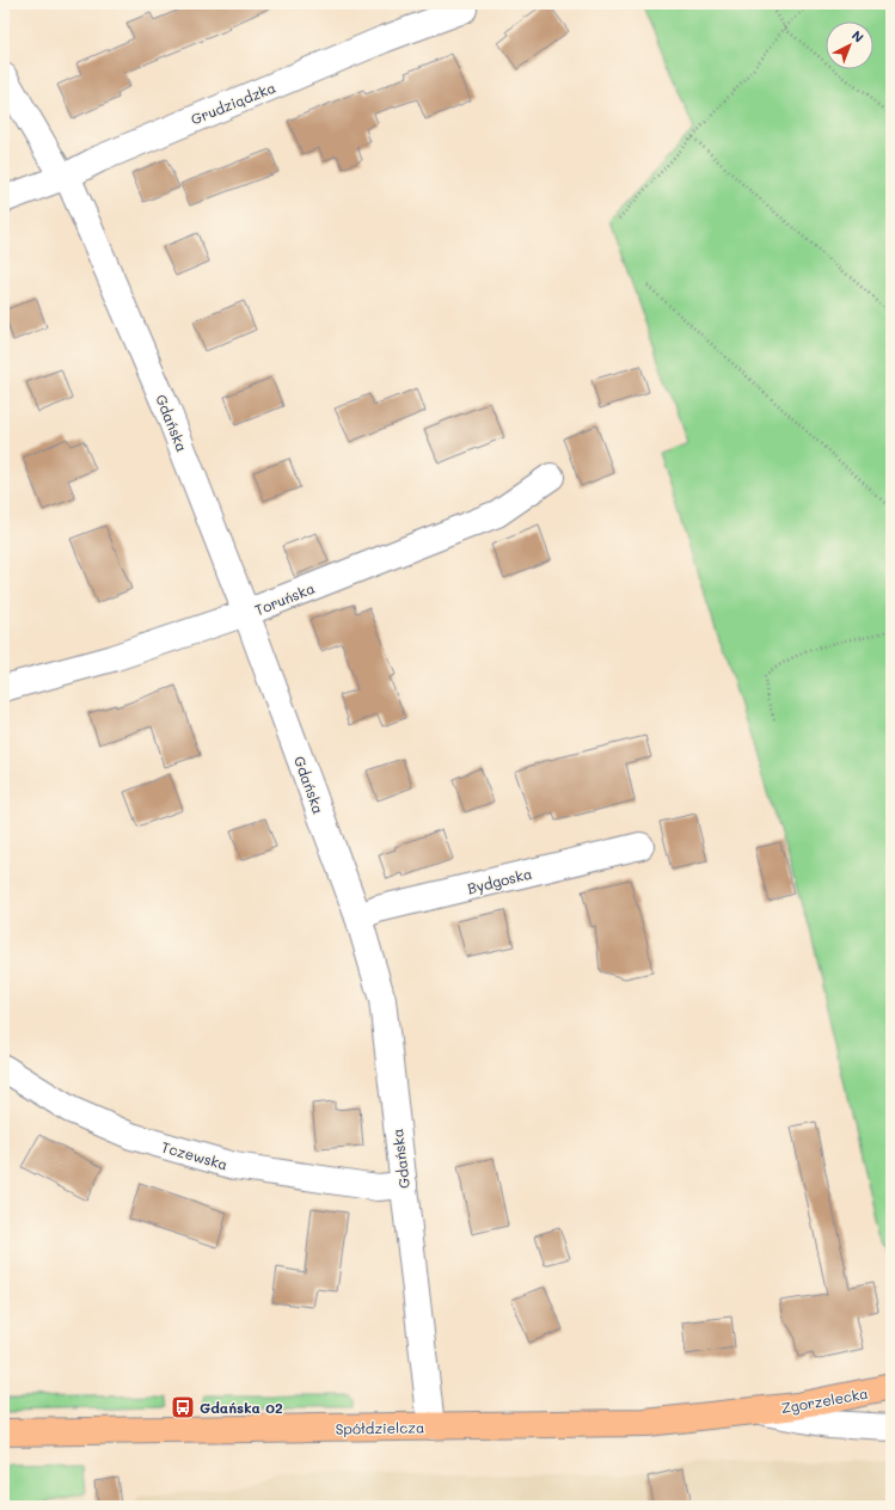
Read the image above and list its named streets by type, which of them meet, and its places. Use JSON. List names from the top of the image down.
{
  "streets": {
    "main road": ["Zgorzelecka", "Spółdzielcza"],
    "street": [
      "Grudziądzka",
      "Gdańska",
      "Toruńska",
      "Bydgoska",
      "Tczewska"
    ]
  },
  "crossings": [
    ["Grudziądzka", "Gdańska"],
    ["Gdańska", "Toruńska"],
    ["Gdańska", "Bydgoska"],
    ["Gdańska", "Tczewska"],
    ["Gdańska", "Spółdzielcza"],
    ["Zgorzelecka", "Spółdzielcza"]
  ],
  "places": {
    "bus stop": ["Gdańska 02"]
  },
  "north": "top right"
}
